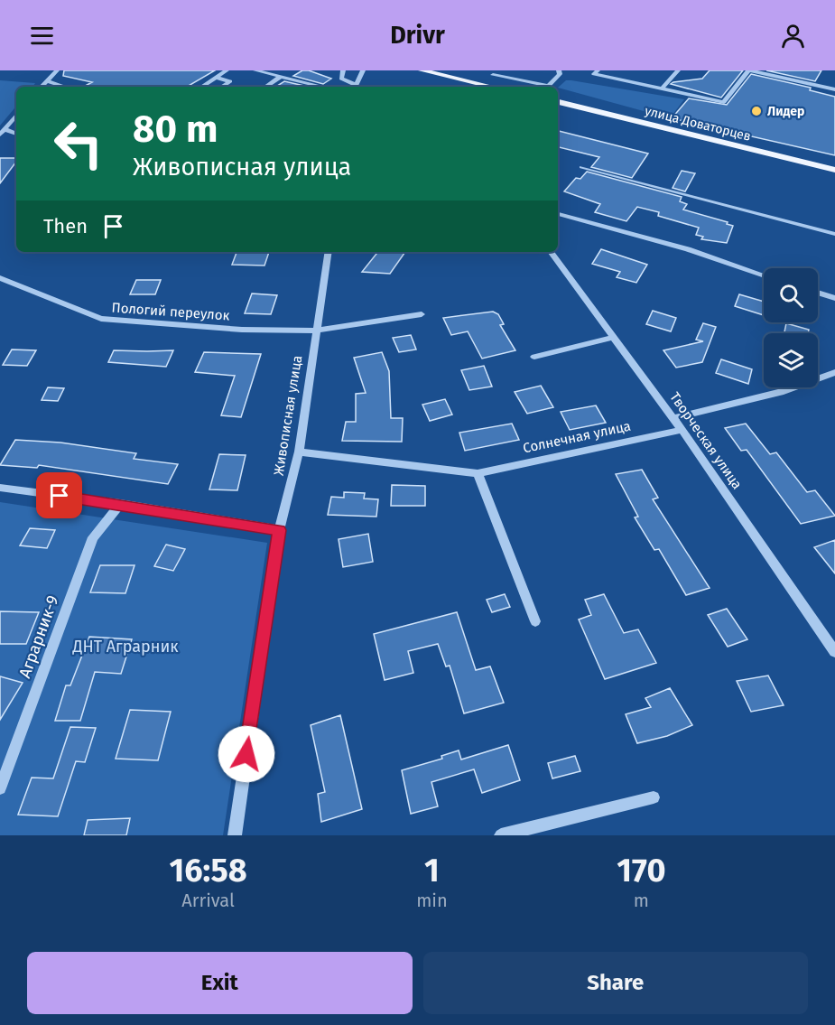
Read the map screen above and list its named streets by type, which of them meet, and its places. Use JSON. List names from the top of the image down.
{
  "streets": {
    "main road": ["улица Доваторцев"],
    "street": [
      "Пологий переулок",
      "Живописная улица",
      "Солнечная улица",
      "Творческая улица",
      "Аграрник-9"
    ]
  },
  "crossings": [
    ["Пологий переулок", "Живописная улица"],
    ["Живописная улица", "Солнечная улица"],
    ["Солнечная улица", "Творческая улица"]
  ],
  "parks": ["ДНТ Аграрник"],
  "places": ["Лидер"],
  "page": {
    "header": "Drivr",
    "turn": ["80 m", "Живописная улица"],
    "then": "Then",
    "eta": [
      "16:58",
      "Arrival",
      "1",
      "min",
      "170",
      "m"
    ],
    "buttons": ["Exit", "Share"]
  }
}
